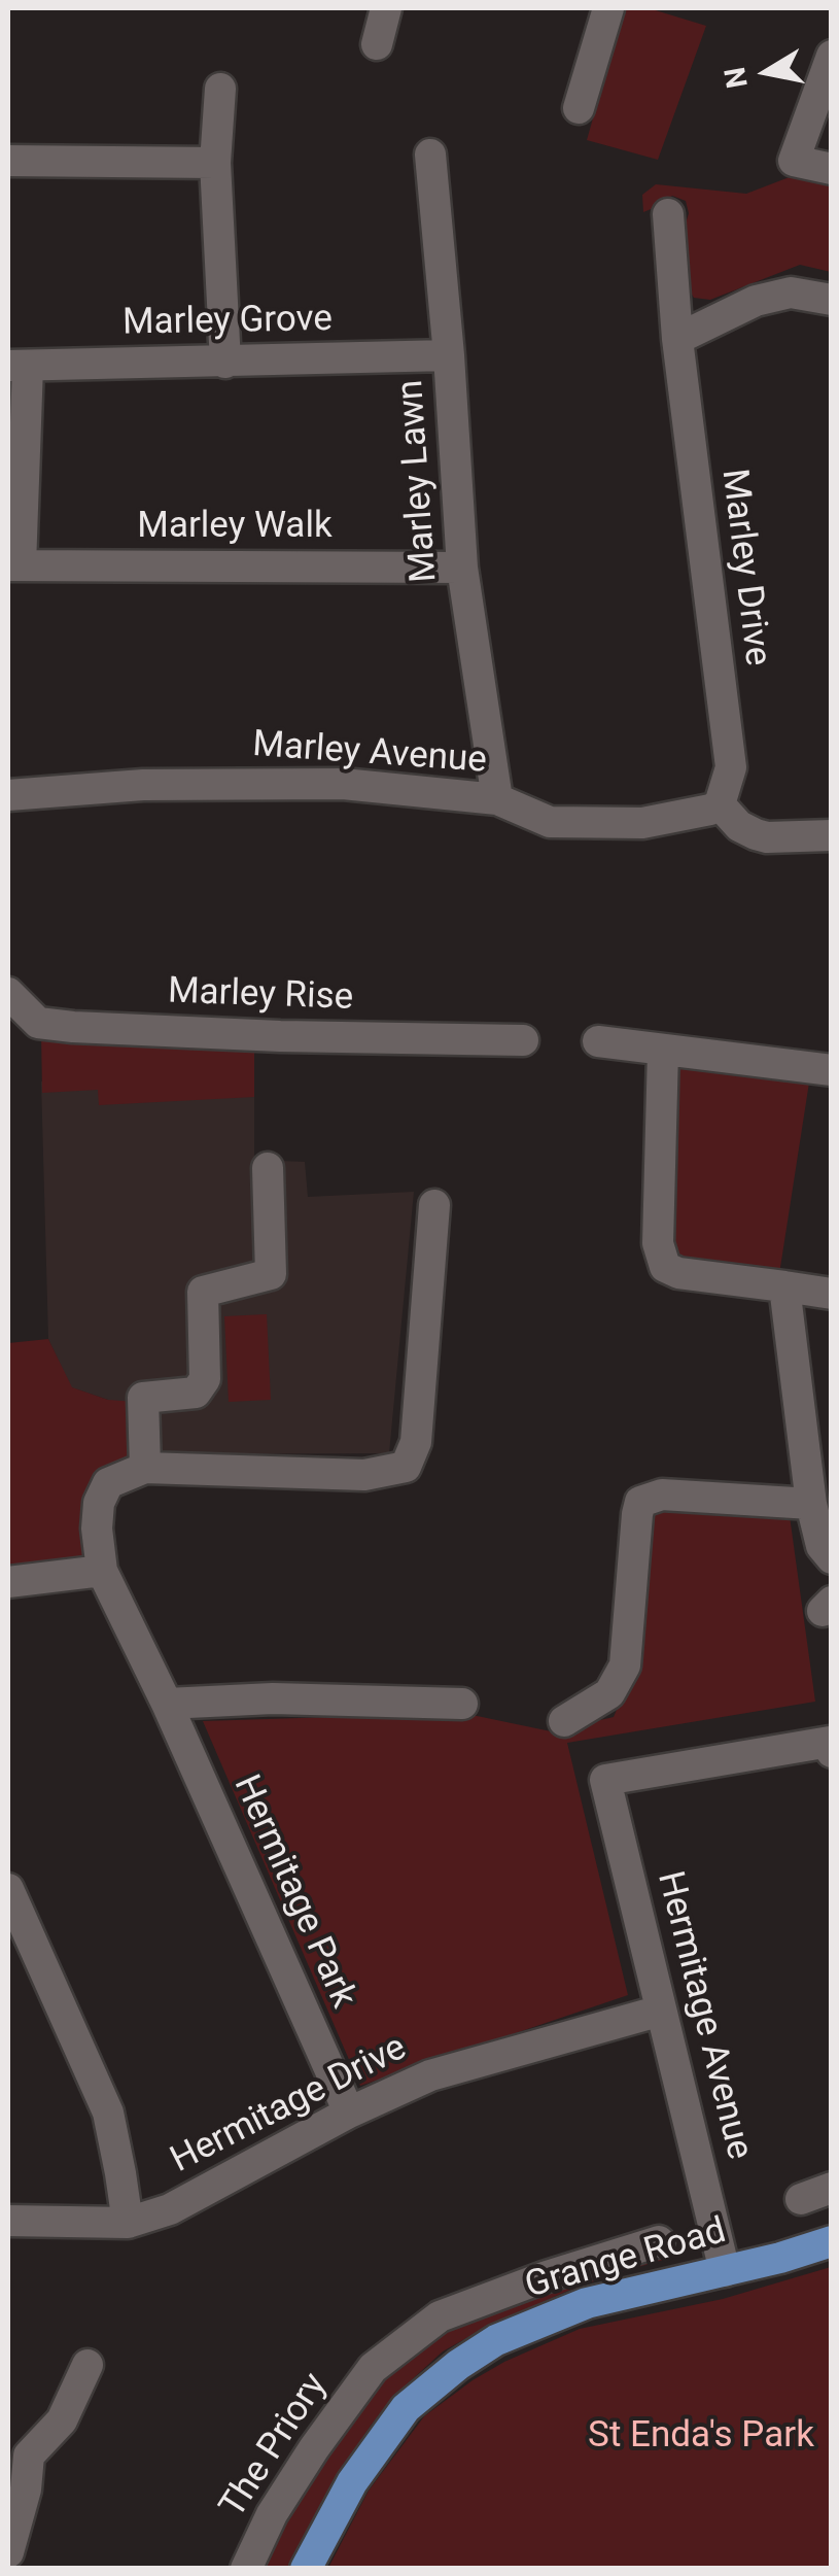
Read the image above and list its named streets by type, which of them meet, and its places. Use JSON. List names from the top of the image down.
{
  "streets": {
    "main road": ["Grange Road"],
    "street": [
      "Marley Grove",
      "Marley Lawn",
      "Marley Walk",
      "Marley Drive",
      "Marley Avenue",
      "Marley Rise",
      "Hermitage Park",
      "Hermitage Avenue",
      "Hermitage Drive",
      "The Priory"
    ]
  },
  "crossings": [
    ["Marley Grove", "Marley Lawn"],
    ["Marley Lawn", "Marley Walk"],
    ["Marley Lawn", "Marley Avenue"],
    ["Marley Drive", "Marley Avenue"],
    ["Hermitage Park", "Hermitage Drive"],
    ["Hermitage Avenue", "Hermitage Drive"],
    ["Hermitage Avenue", "Grange Road"],
    ["Grange Road", "The Priory"]
  ],
  "parks": ["St Enda's Park"],
  "north": "left"
}
